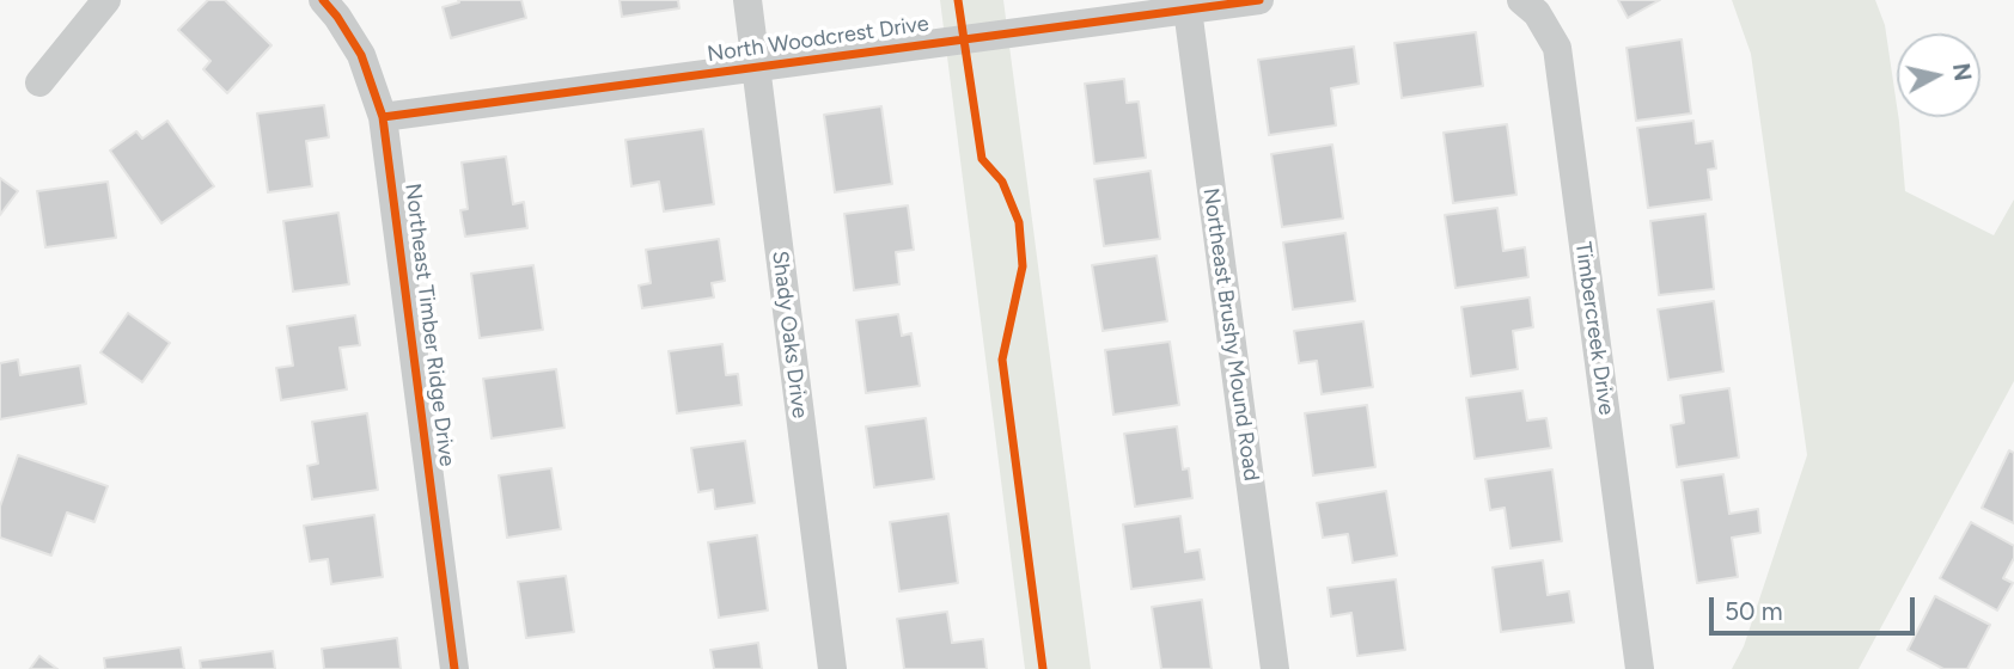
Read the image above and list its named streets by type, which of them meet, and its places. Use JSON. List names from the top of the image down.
{
  "streets": {
    "street": [
      "North Woodcrest Drive",
      "Northeast Timber Ridge Drive",
      "Timbercreek Drive",
      "Shady Oaks Drive",
      "Northeast Brushy Mound Road"
    ]
  },
  "crossings": [
    ["North Woodcrest Drive", "Northeast Timber Ridge Drive"],
    ["North Woodcrest Drive", "Shady Oaks Drive"],
    ["North Woodcrest Drive", "Northeast Brushy Mound Road"]
  ],
  "scale_bar": "50 m",
  "north": "right"
}
